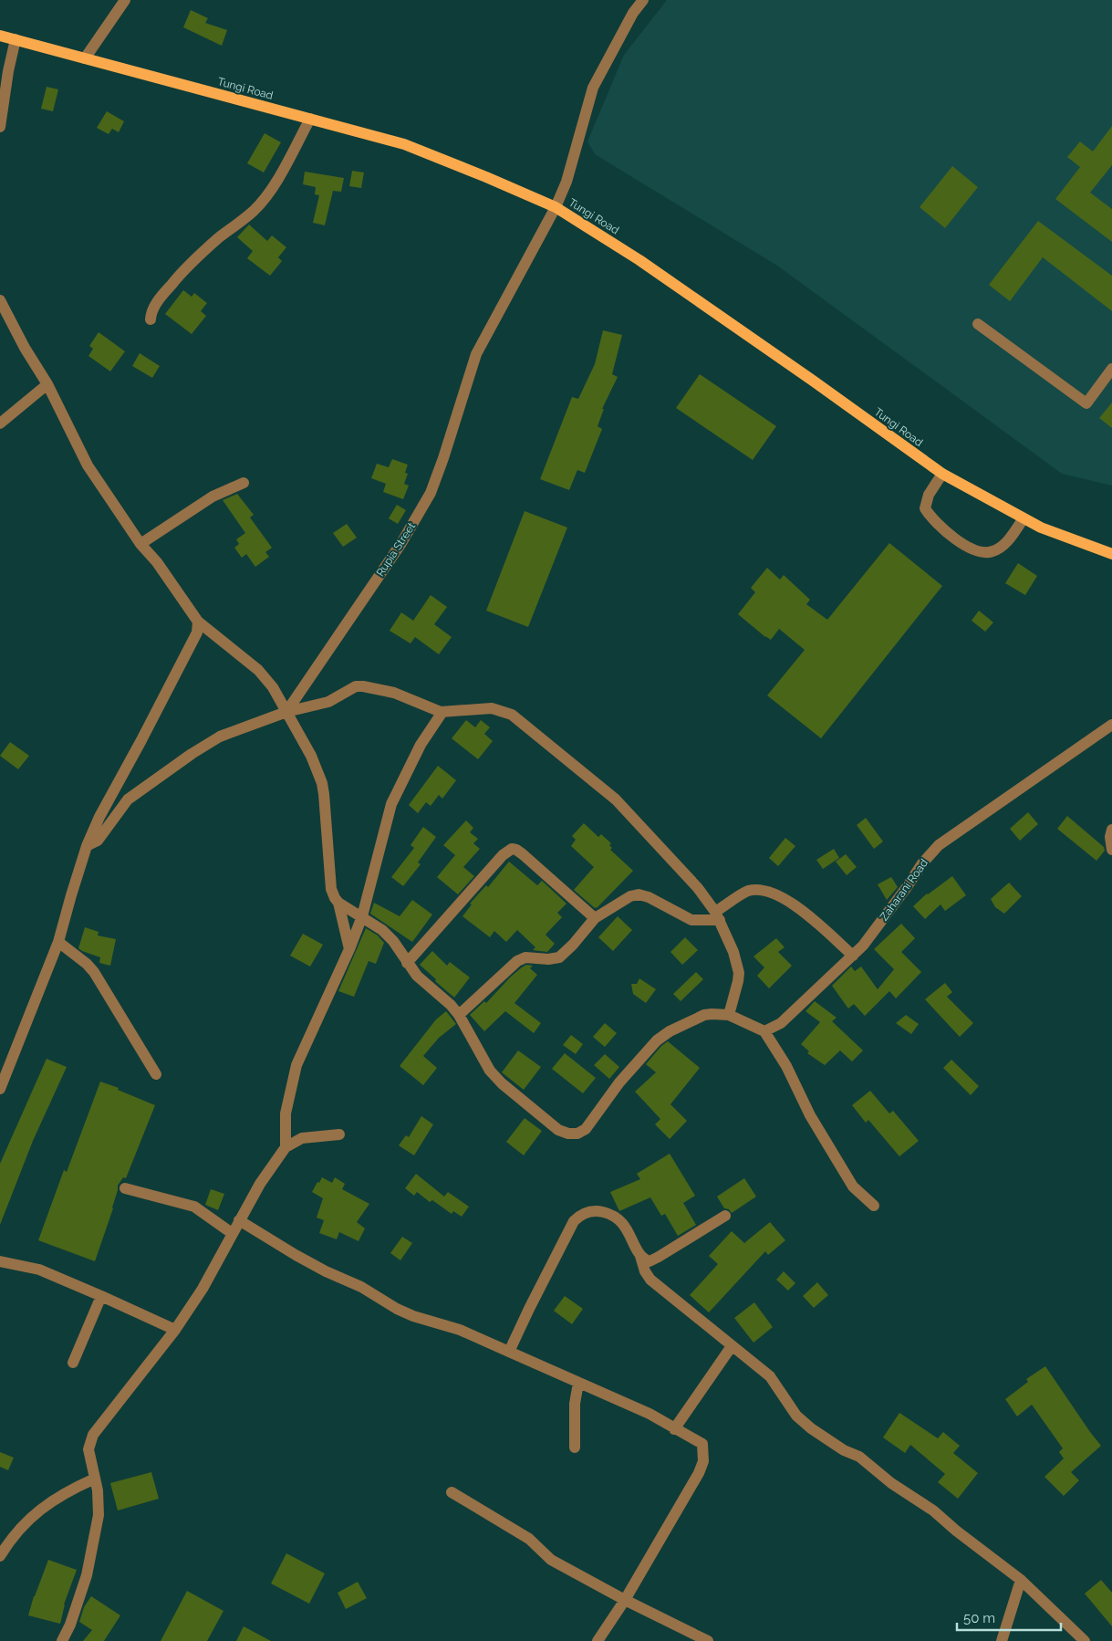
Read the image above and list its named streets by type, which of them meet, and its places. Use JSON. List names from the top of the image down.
{
  "streets": {
    "main road": ["Tungi Road"],
    "street": ["Rupia Street", "Zaharani Road"]
  },
  "crossings": [
    ["Tungi Road", "Rupia Street"]
  ],
  "scale_bar": "50 m"
}
